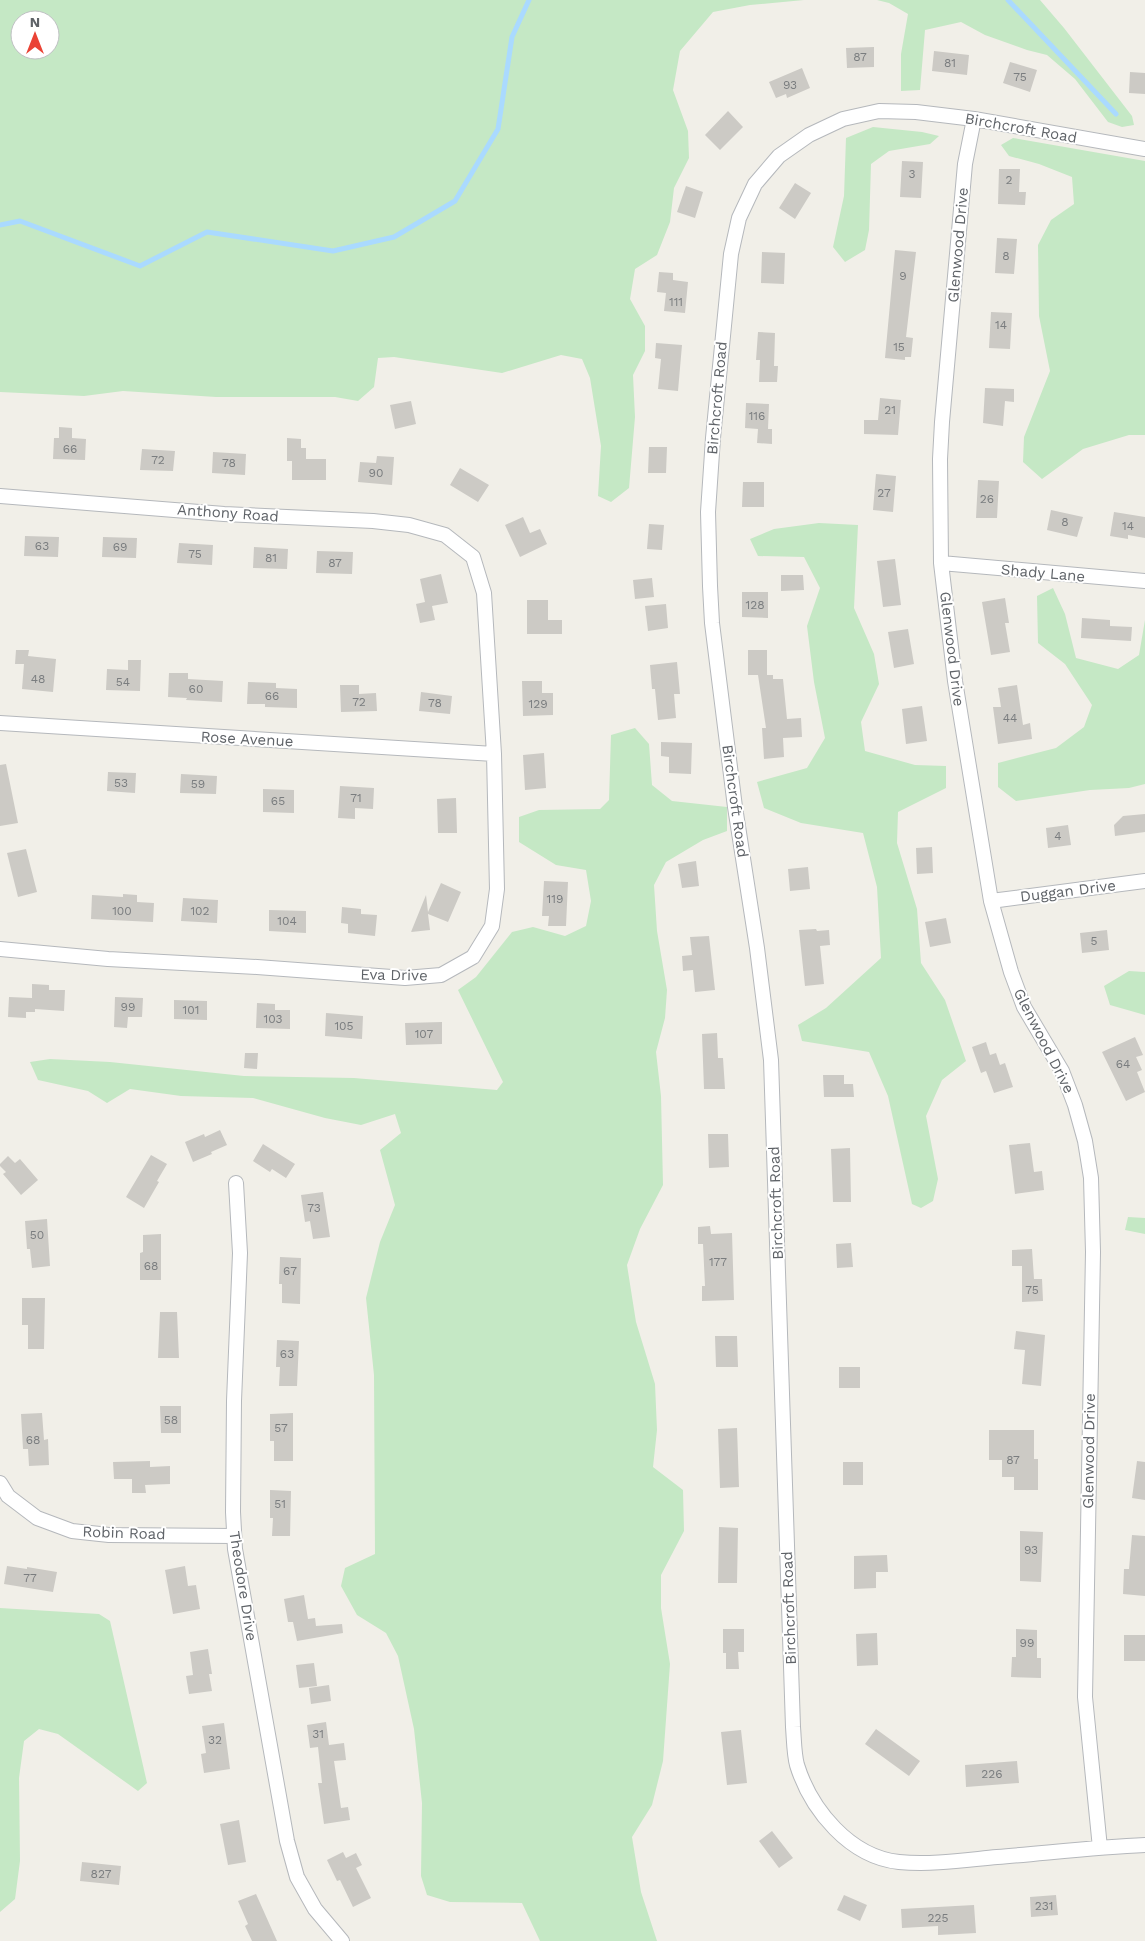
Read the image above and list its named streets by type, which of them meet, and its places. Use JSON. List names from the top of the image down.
{
  "streets": {
    "street": [
      "Birchcroft Road",
      "Glenwood Drive",
      "Anthony Road",
      "Shady Lane",
      "Rose Avenue",
      "Duggan Drive",
      "Eva Drive",
      "Robin Road",
      "Theodore Drive"
    ]
  },
  "crossings": [
    ["Birchcroft Road", "Glenwood Drive"],
    ["Glenwood Drive", "Shady Lane"],
    ["Glenwood Drive", "Duggan Drive"],
    ["Anthony Road", "Eva Drive"],
    ["Rose Avenue", "Eva Drive"],
    ["Robin Road", "Theodore Drive"]
  ],
  "house_numbers": [
    "87",
    "81",
    "75",
    "93",
    "3",
    "2",
    "8",
    "9",
    "111",
    "14",
    "15",
    "21",
    "116",
    "66",
    "72",
    "78",
    "90",
    "27",
    "26",
    "8",
    "14",
    "63",
    "69",
    "75",
    "81",
    "87",
    "128",
    "48",
    "54",
    "60",
    "66",
    "72",
    "78",
    "129",
    "44",
    "53",
    "59",
    "71",
    "65",
    "4",
    "119",
    "100",
    "102",
    "104",
    "5",
    "99",
    "101",
    "103",
    "105",
    "107",
    "64",
    "73",
    "50",
    "177",
    "68",
    "67",
    "75",
    "63",
    "58",
    "57",
    "68",
    "87",
    "51",
    "93",
    "77",
    "99",
    "31",
    "32",
    "226",
    "827",
    "231",
    "225"
  ],
  "north": "top"
}
